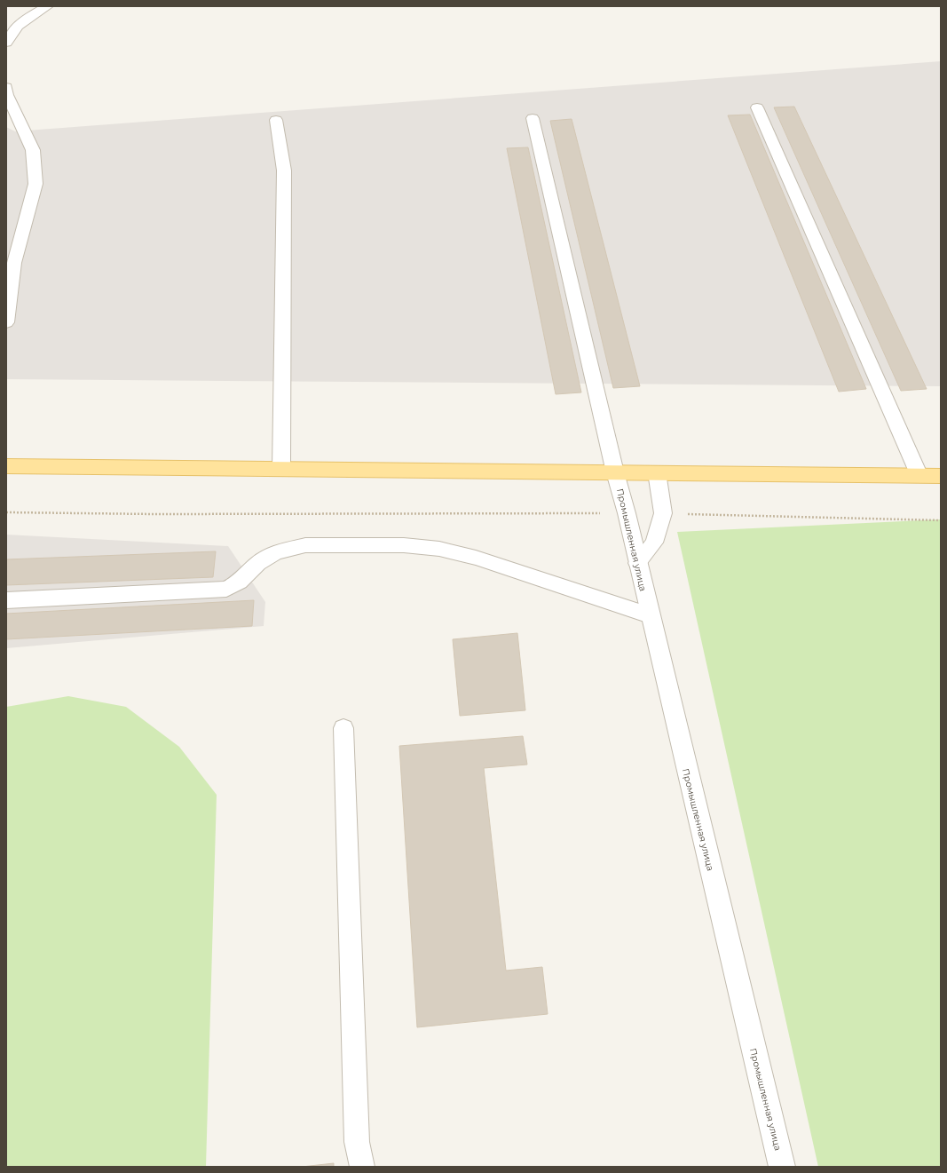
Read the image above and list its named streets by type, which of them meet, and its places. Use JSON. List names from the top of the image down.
{
  "streets": {
    "street": ["Промышленная улица"]
  }
}
